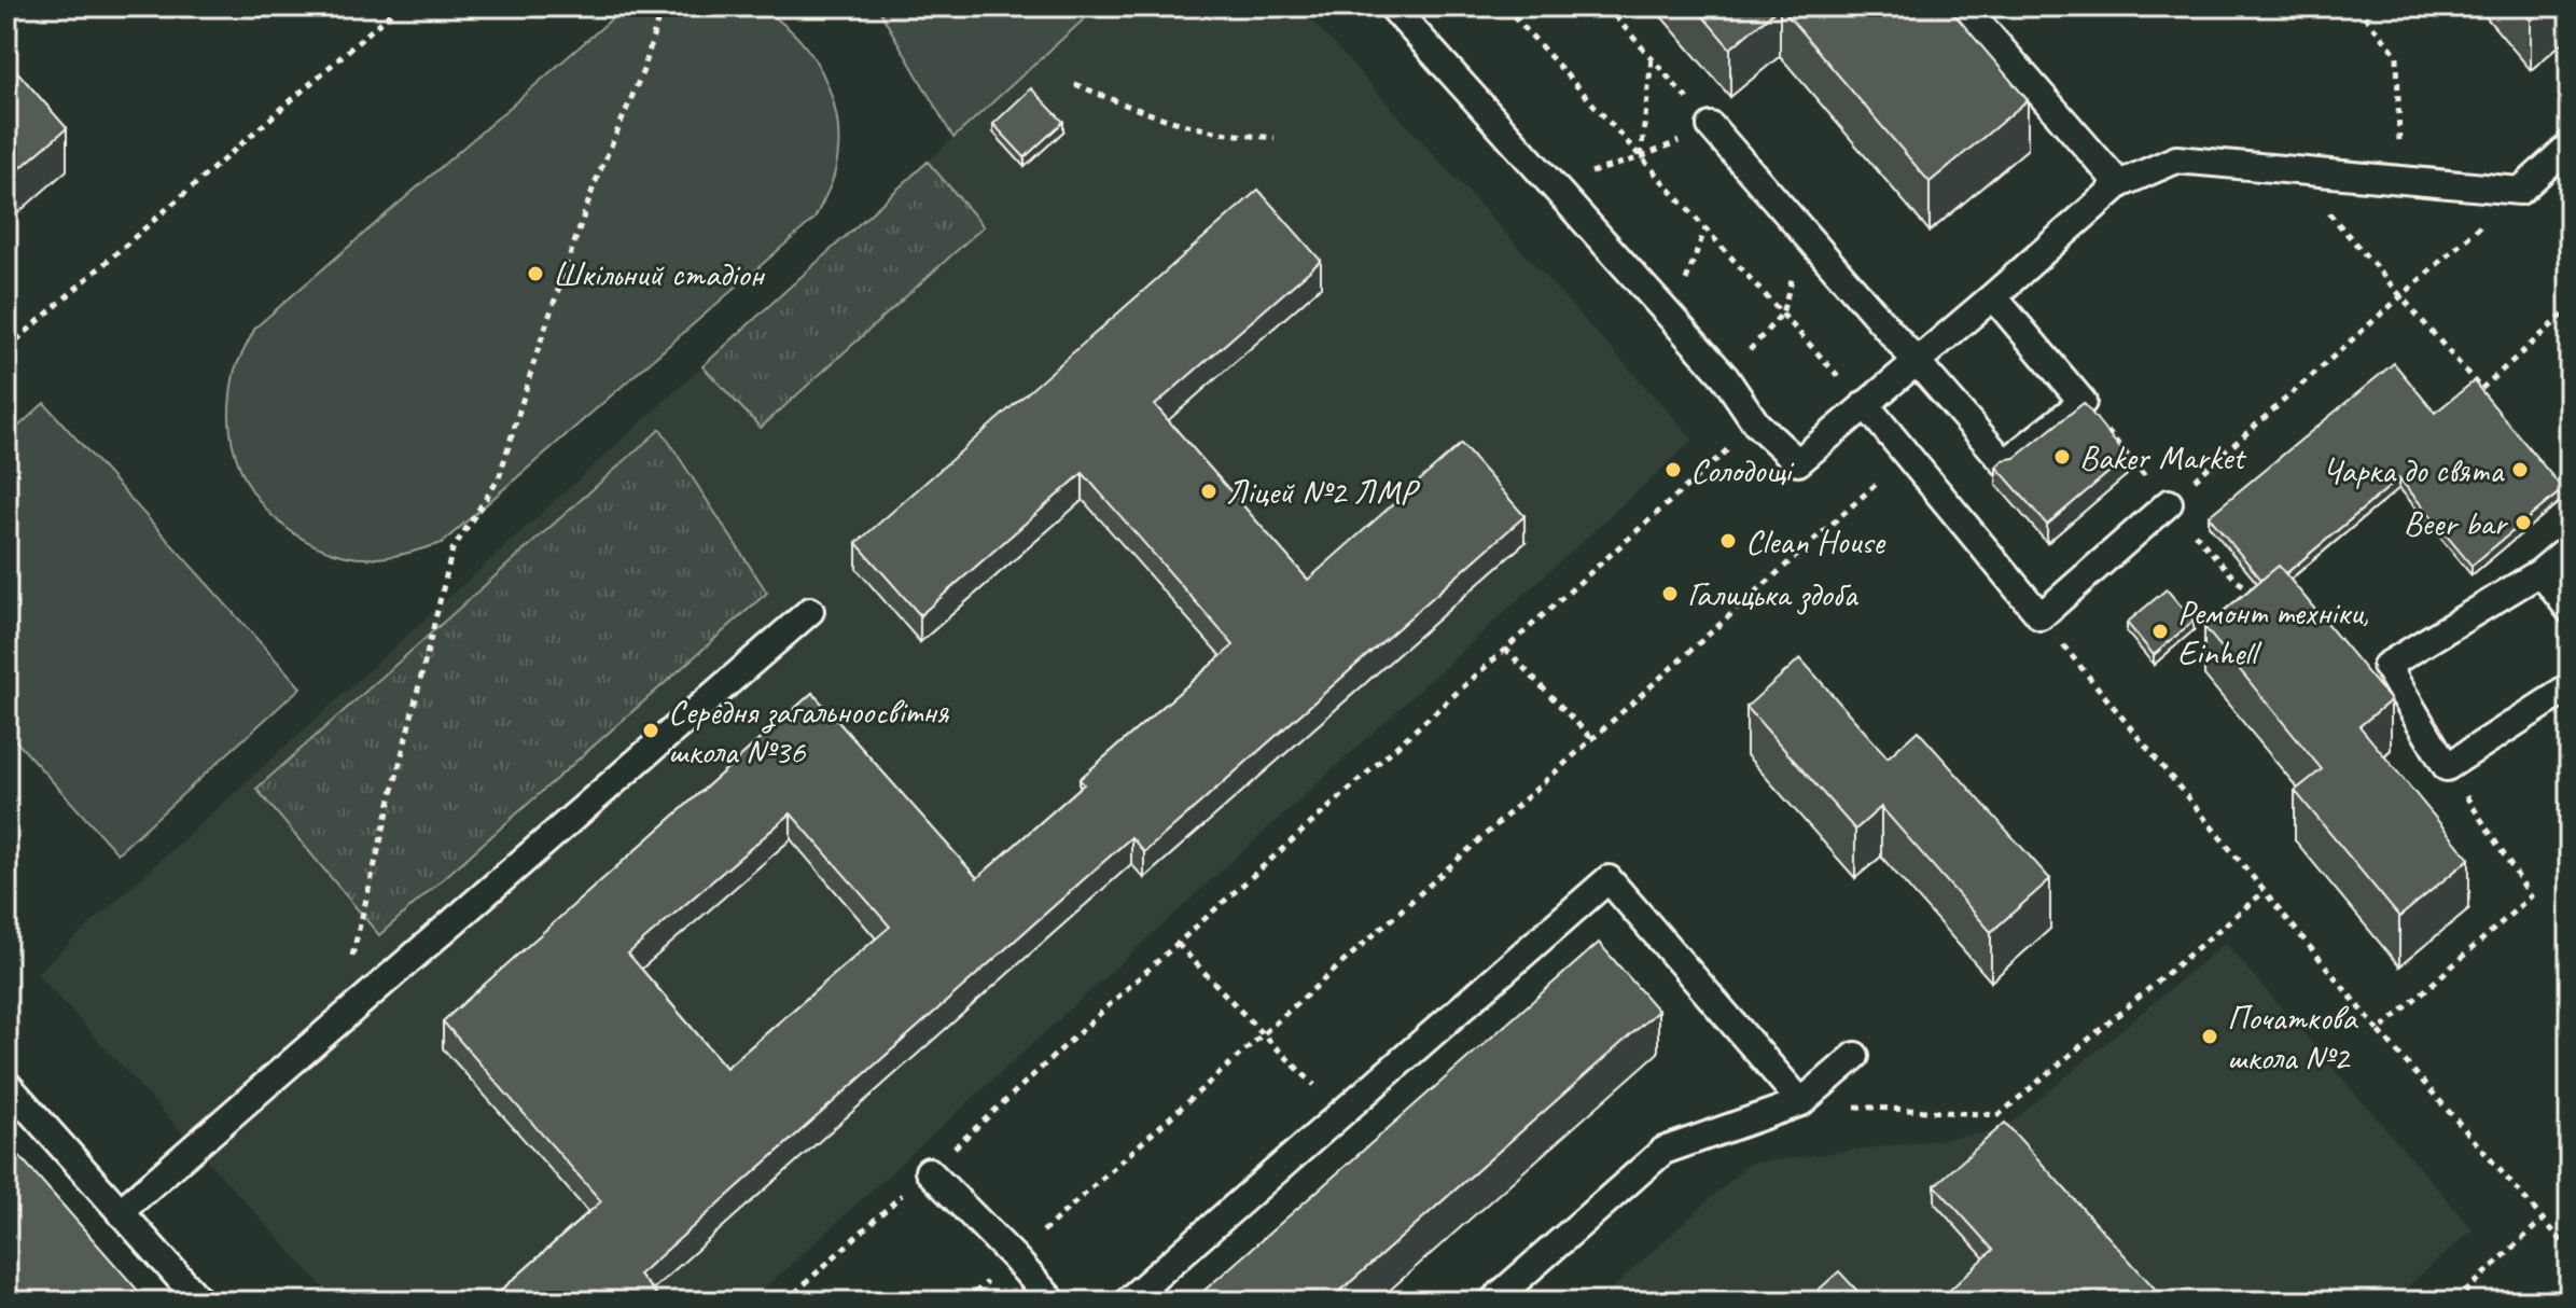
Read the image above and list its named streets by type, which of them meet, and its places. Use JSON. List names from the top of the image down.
{
  "places": [
    "Шкільний стадіон",
    "Baker Market",
    "Солодощі",
    "Чарка до свята",
    "Ліцей №2 ЛМР",
    "Beer bar",
    "Clean House",
    "Галицька здоба",
    "Ремонт техніки, Einhell",
    "Середня загальноосвітня школа №36",
    "Початкова школа №2"
  ]
}
